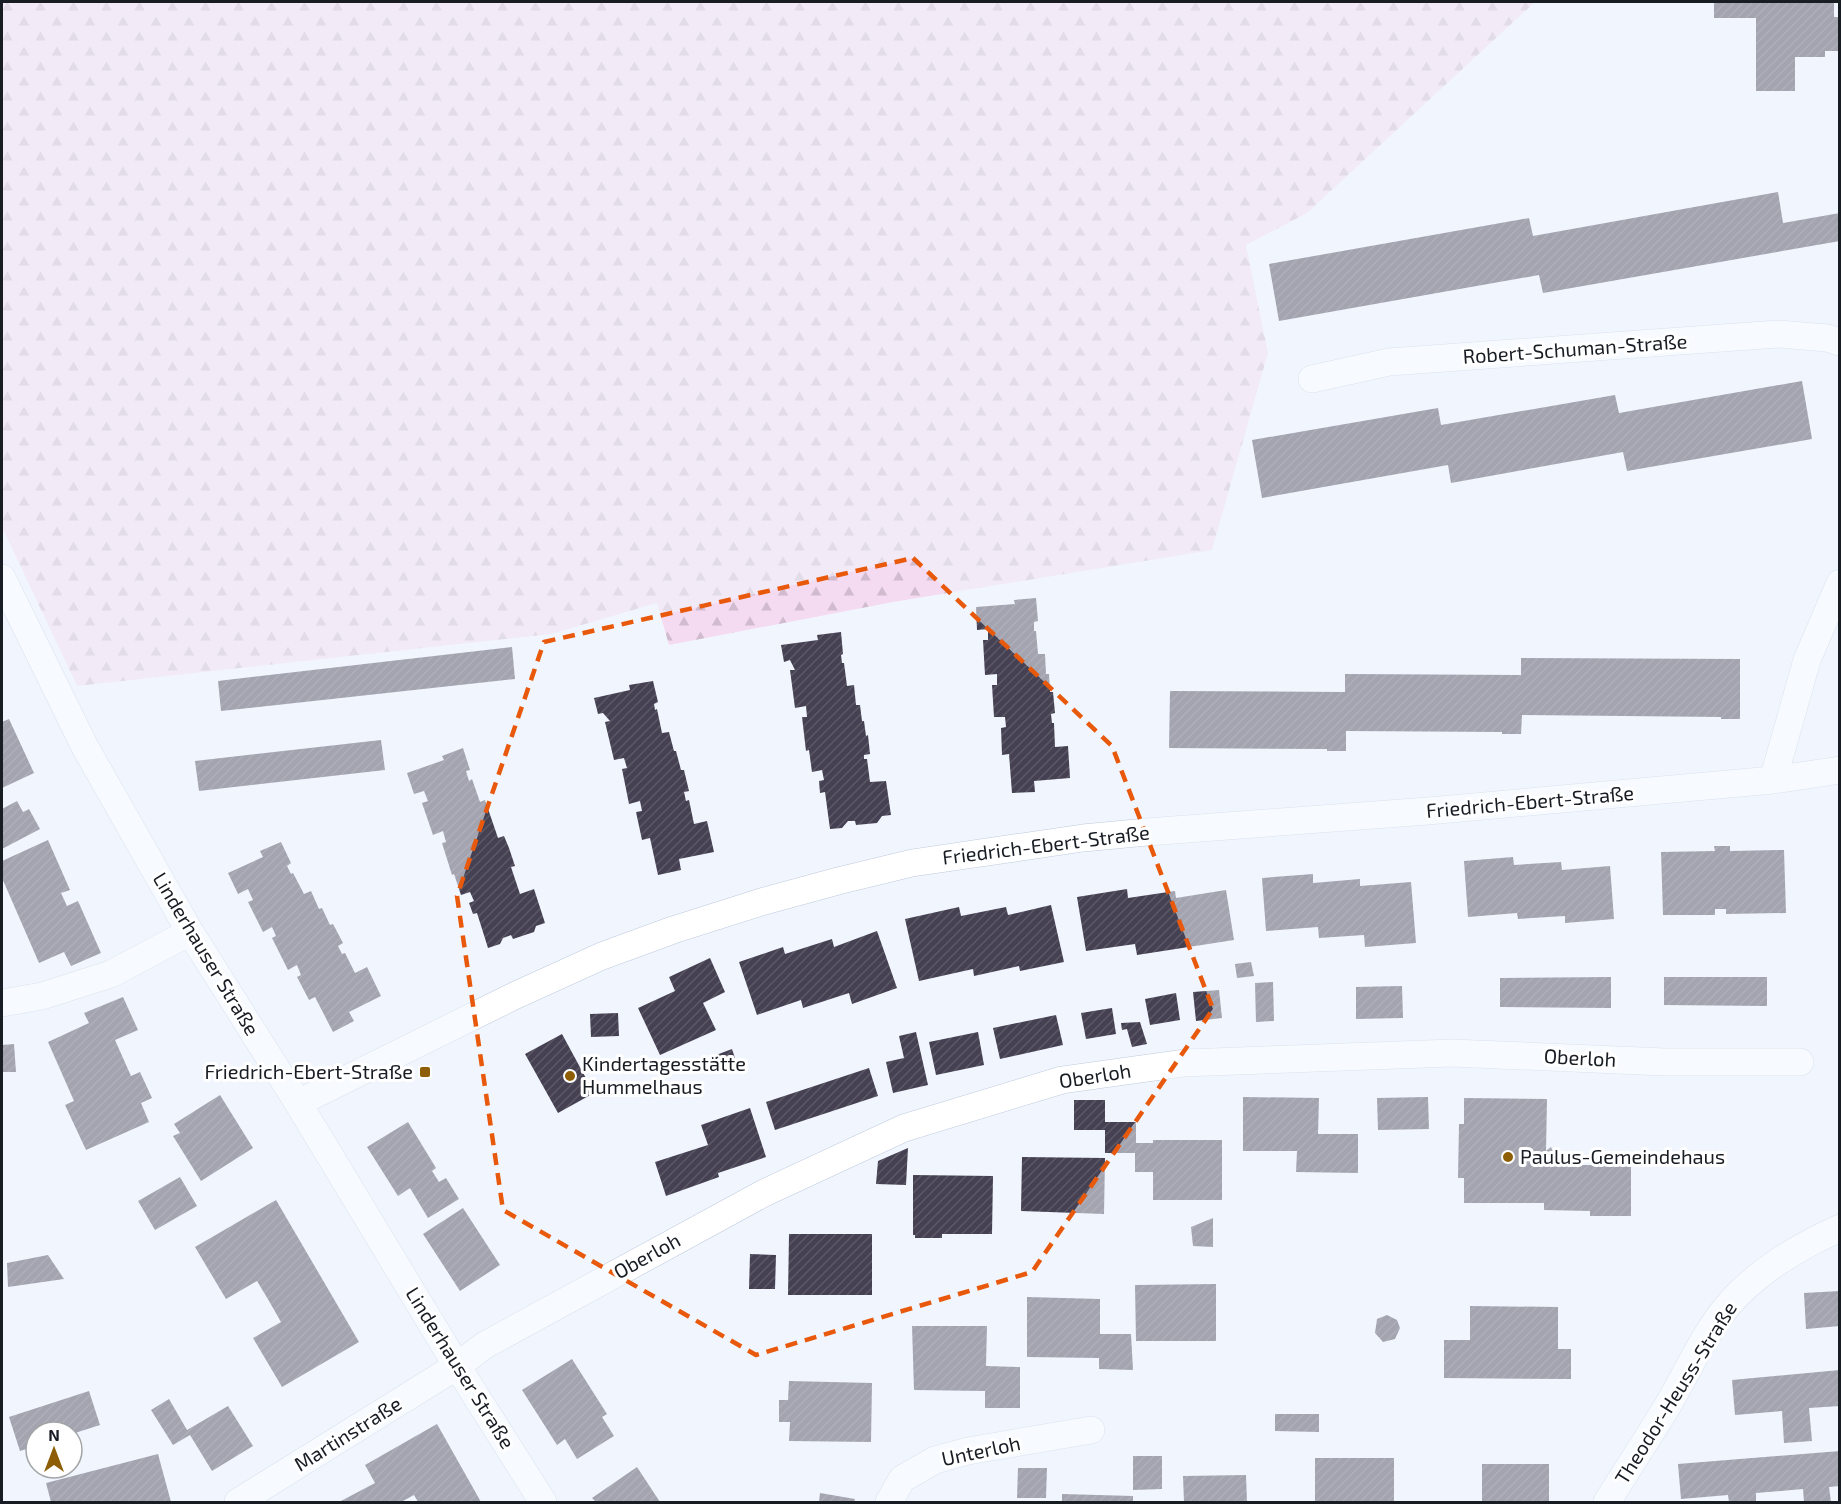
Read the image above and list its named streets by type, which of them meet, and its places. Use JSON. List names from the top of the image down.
{
  "streets": {
    "street": [
      "Robert-Schuman-Straße",
      "Friedrich-Ebert-Straße",
      "Linderhauser Straße",
      "Oberloh",
      "Theodor-Heuss-Straße",
      "Martinstraße",
      "Unterloh"
    ]
  },
  "crossings": [
    ["Friedrich-Ebert-Straße", "Linderhauser Straße"],
    ["Linderhauser Straße", "Oberloh"],
    ["Linderhauser Straße", "Martinstraße"],
    ["Oberloh", "Martinstraße"]
  ],
  "places": {
    "transit": ["Friedrich-Ebert-Straße"],
    "other": ["Kindertagesstätte Hummelhaus", "Paulus-Gemeindehaus"]
  },
  "north": "top"
}
